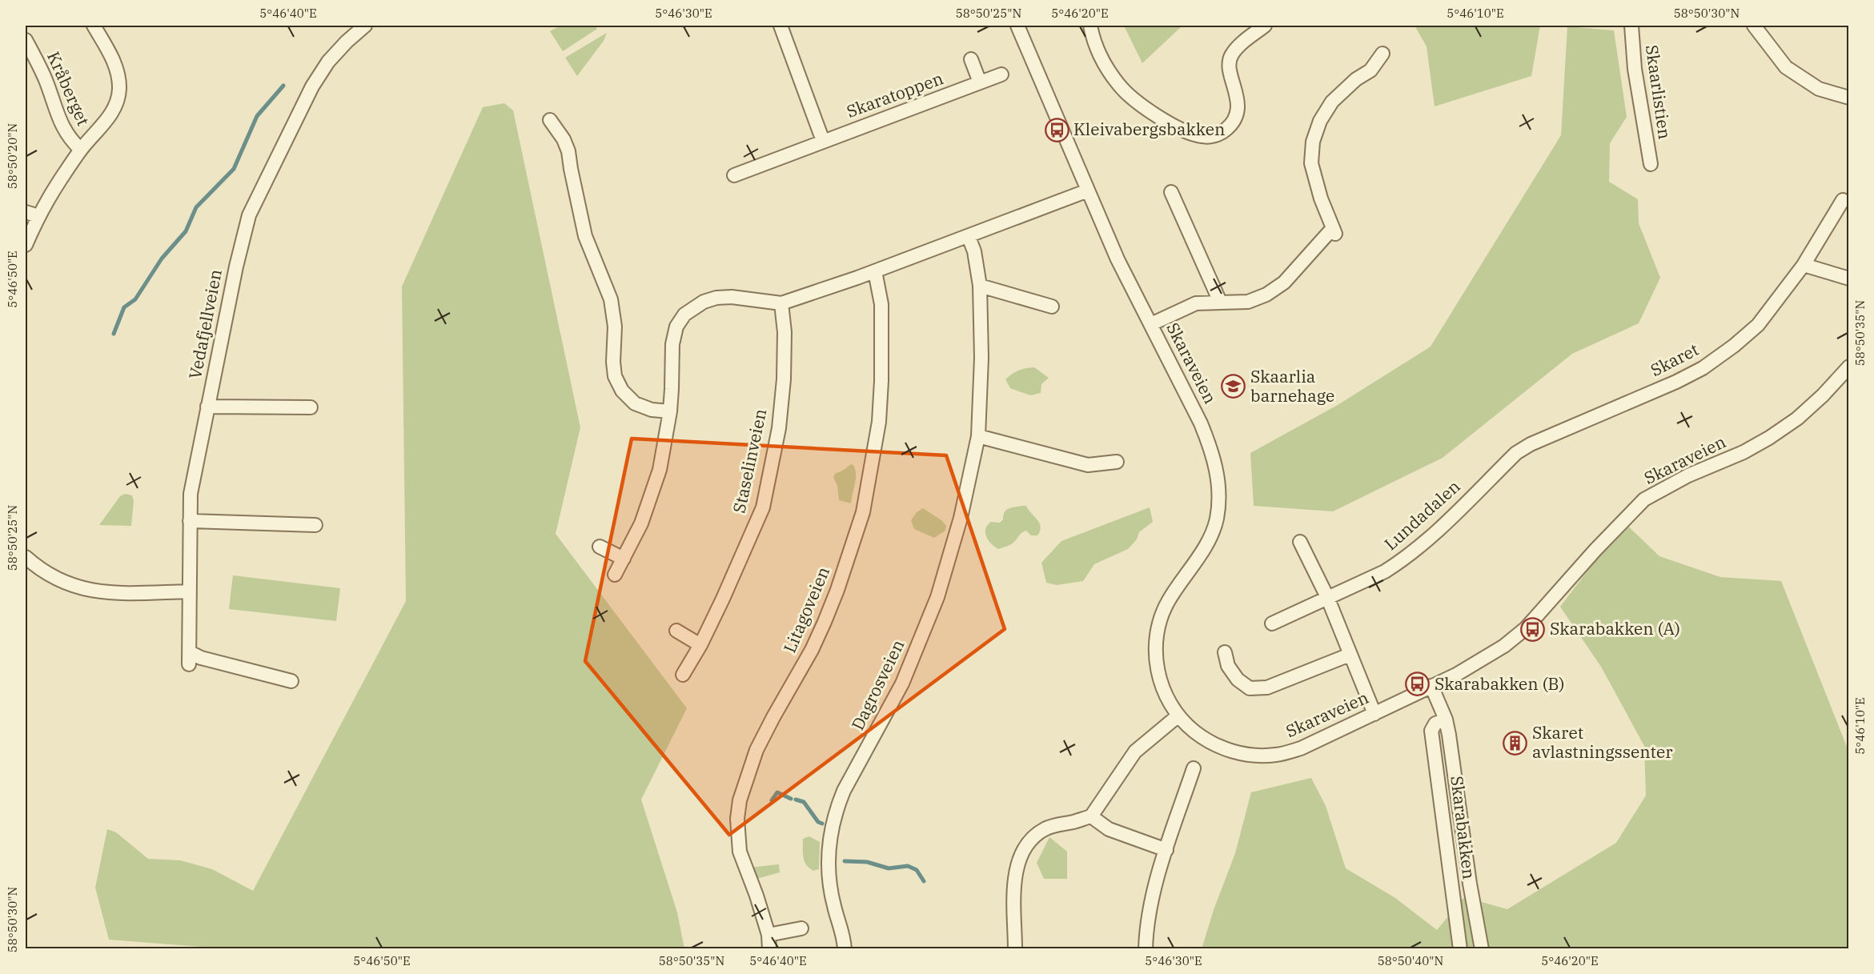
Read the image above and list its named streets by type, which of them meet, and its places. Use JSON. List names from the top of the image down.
{
  "streets": {
    "street": [
      "Kråberget",
      "Skaarlistien",
      "Skaratoppen",
      "Vedafjellveien",
      "Skaret",
      "Skaraveien",
      "Staselinveien",
      "Lundadalen",
      "Litagoveien",
      "Dagrosveien",
      "Skarabakken"
    ]
  },
  "crossings": [
    ["Skaret", "Lundadalen"],
    ["Skaraveien", "Skarabakken"]
  ],
  "places": {
    "bus stop": ["Kleivabergsbakken", "Skarabakken (A)", "Skarabakken (B)"],
    "school or university": ["Skaarlia barnehage"],
    "building": ["Skaret avlastningssenter"]
  },
  "coordinates": [
    "5°46'40\"E",
    "5°46'30\"E",
    "58°50'25\"N",
    "5°46'20\"E",
    "5°46'10\"E",
    "58°50'30\"N",
    "58°50'20\"N",
    "5°46'50\"E",
    "58°50'35\"N",
    "58°50'40\"N"
  ]
}
